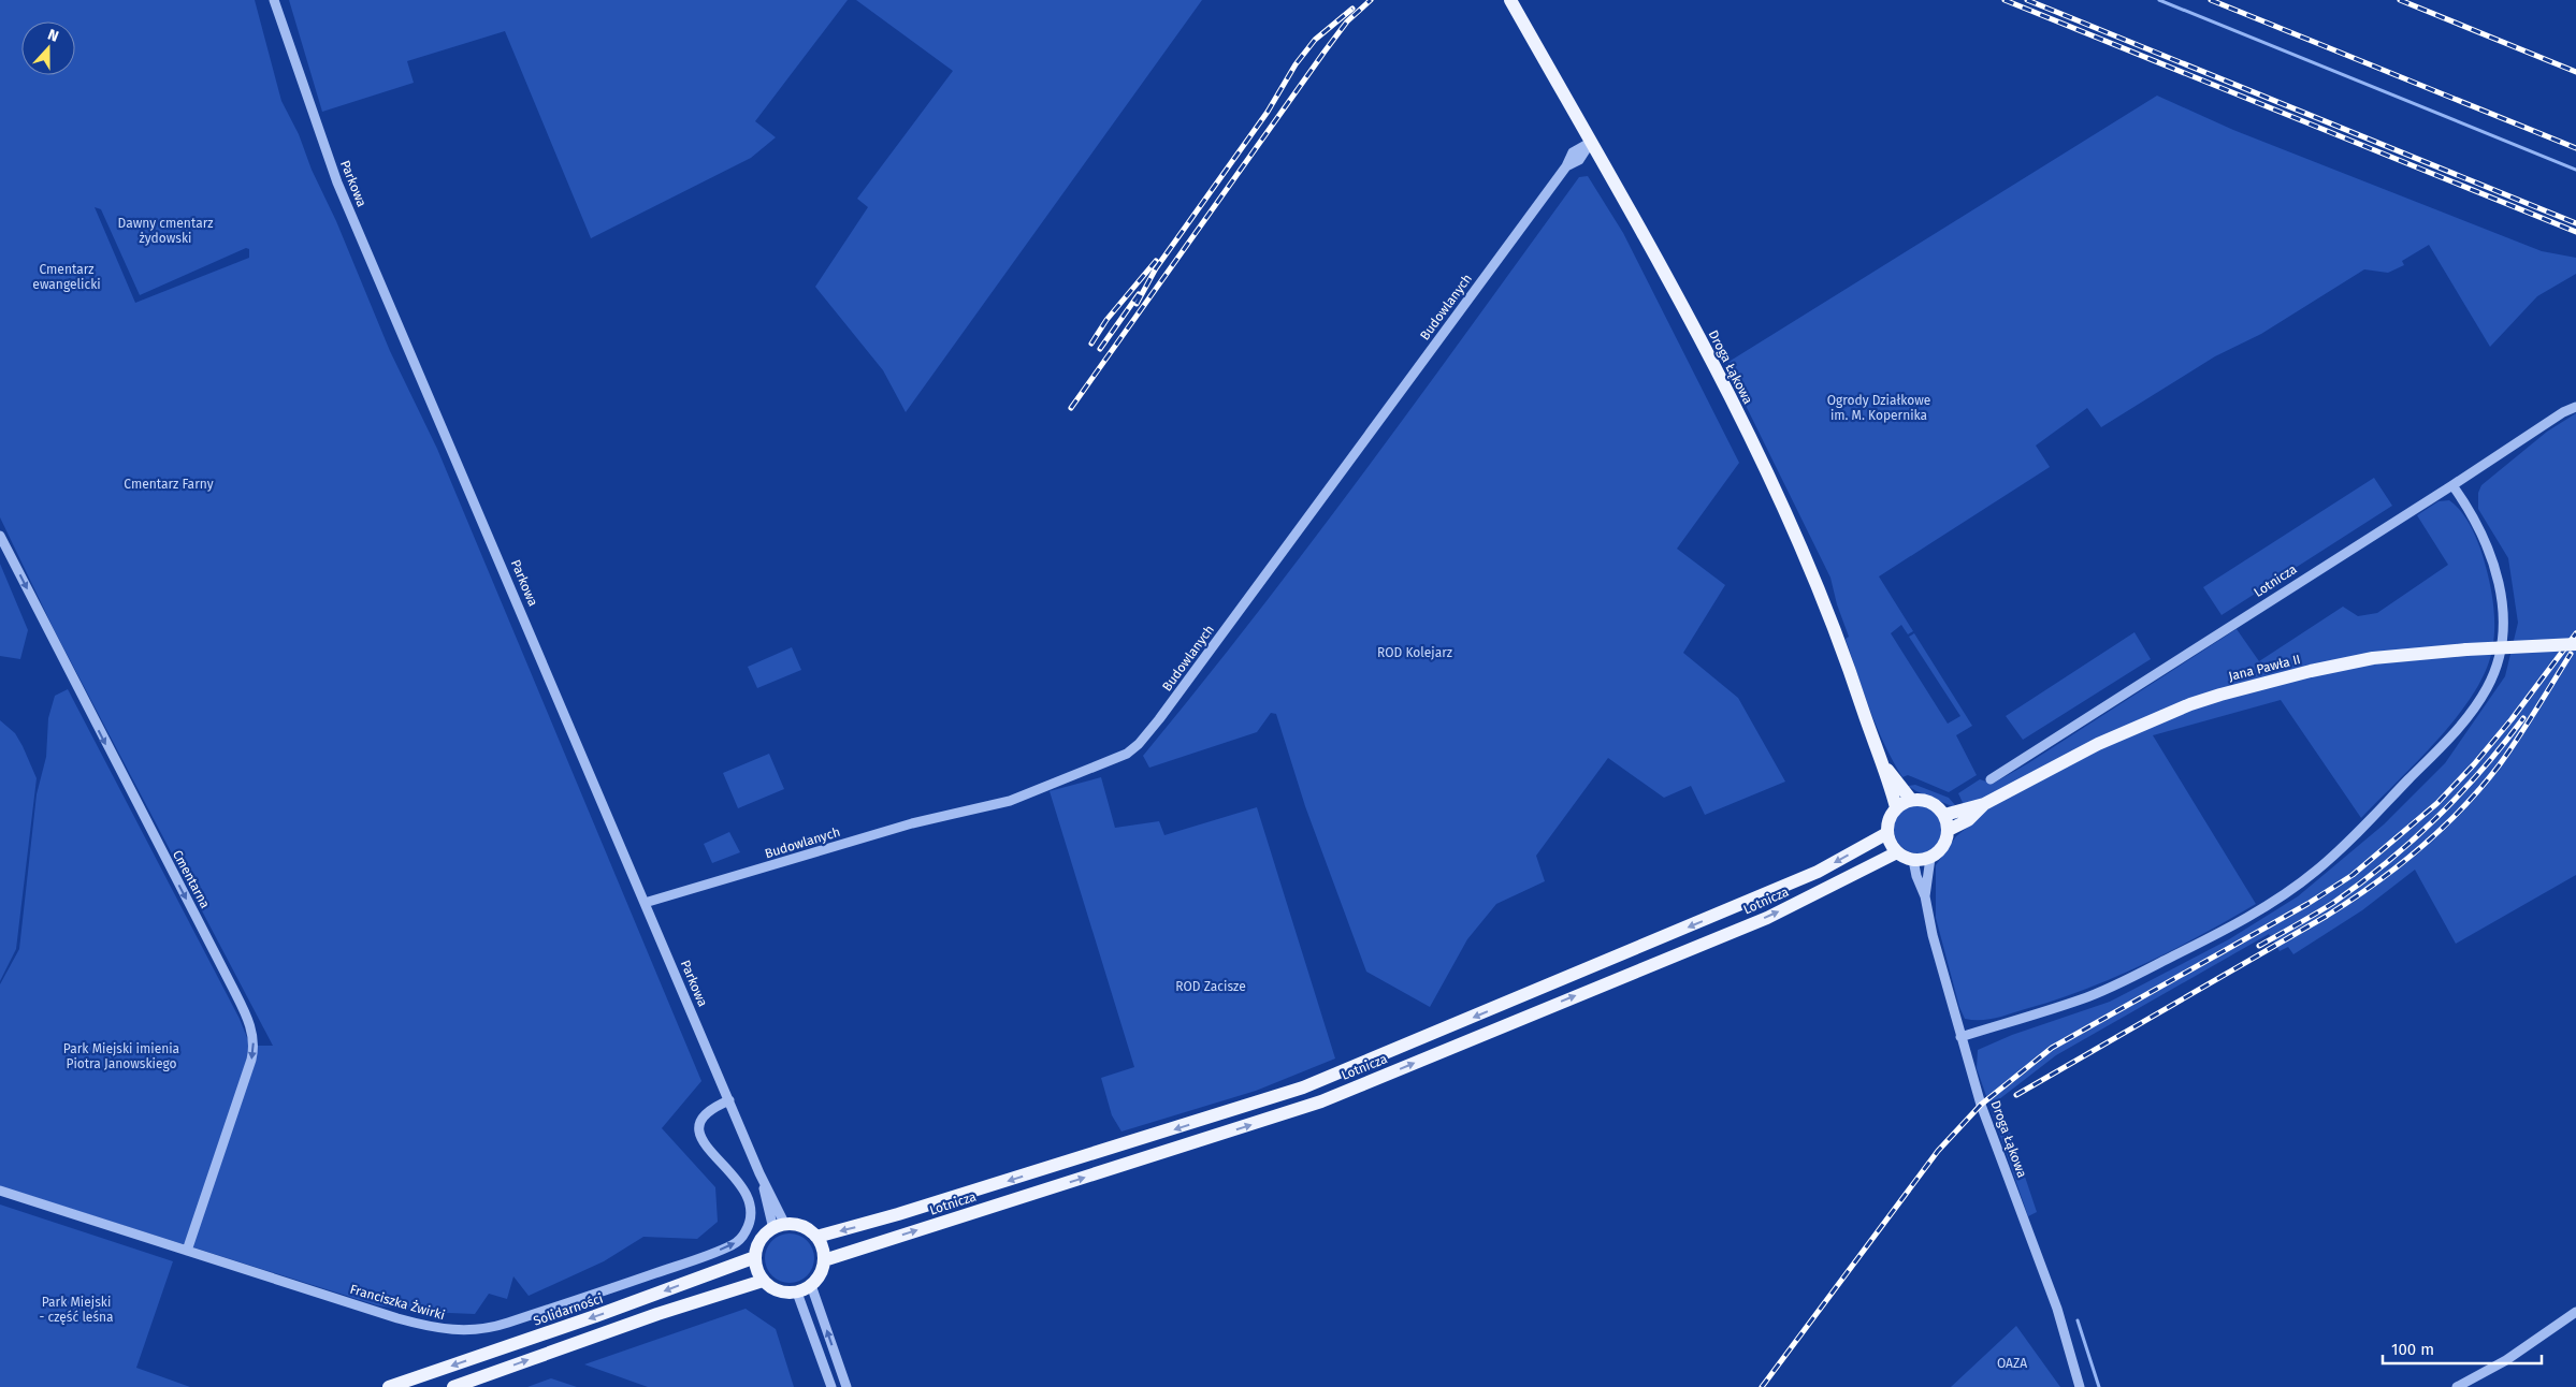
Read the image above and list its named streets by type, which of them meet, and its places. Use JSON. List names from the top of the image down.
{
  "streets": {
    "main road": [
      "Droga Łąkowa",
      "Lotnicza",
      "Jana Pawła II",
      "Solidarności"
    ],
    "street": [
      "Parkowa",
      "Budowlanych",
      "Cmentarna",
      "Franciszka Żwirki"
    ]
  },
  "crossings": [
    ["Parkowa", "Budowlanych"],
    ["Parkowa", "Lotnicza"],
    ["Parkowa", "Franciszka Żwirki"],
    ["Parkowa", "Solidarności"],
    ["Budowlanych", "Droga Łąkowa"],
    ["Droga Łąkowa", "Lotnicza"],
    ["Droga Łąkowa", "Jana Pawła II"],
    ["Lotnicza", "Jana Pawła II"],
    ["Lotnicza", "Solidarności"],
    ["Cmentarna", "Franciszka Żwirki"]
  ],
  "one_way": ["Cmentarna"],
  "parks": [
    "Dawny cmentarz żydowski",
    "Cmentarz ewangelicki",
    "Ogrody Działkowe im. M. Kopernika",
    "Cmentarz Farny",
    "ROD Kolejarz",
    "ROD Zacisze",
    "Park Miejski imienia Piotra Janowskiego",
    "Park Miejski - część leśna",
    "OAZA"
  ],
  "scale_bar": "100 m",
  "north": "top"
}
